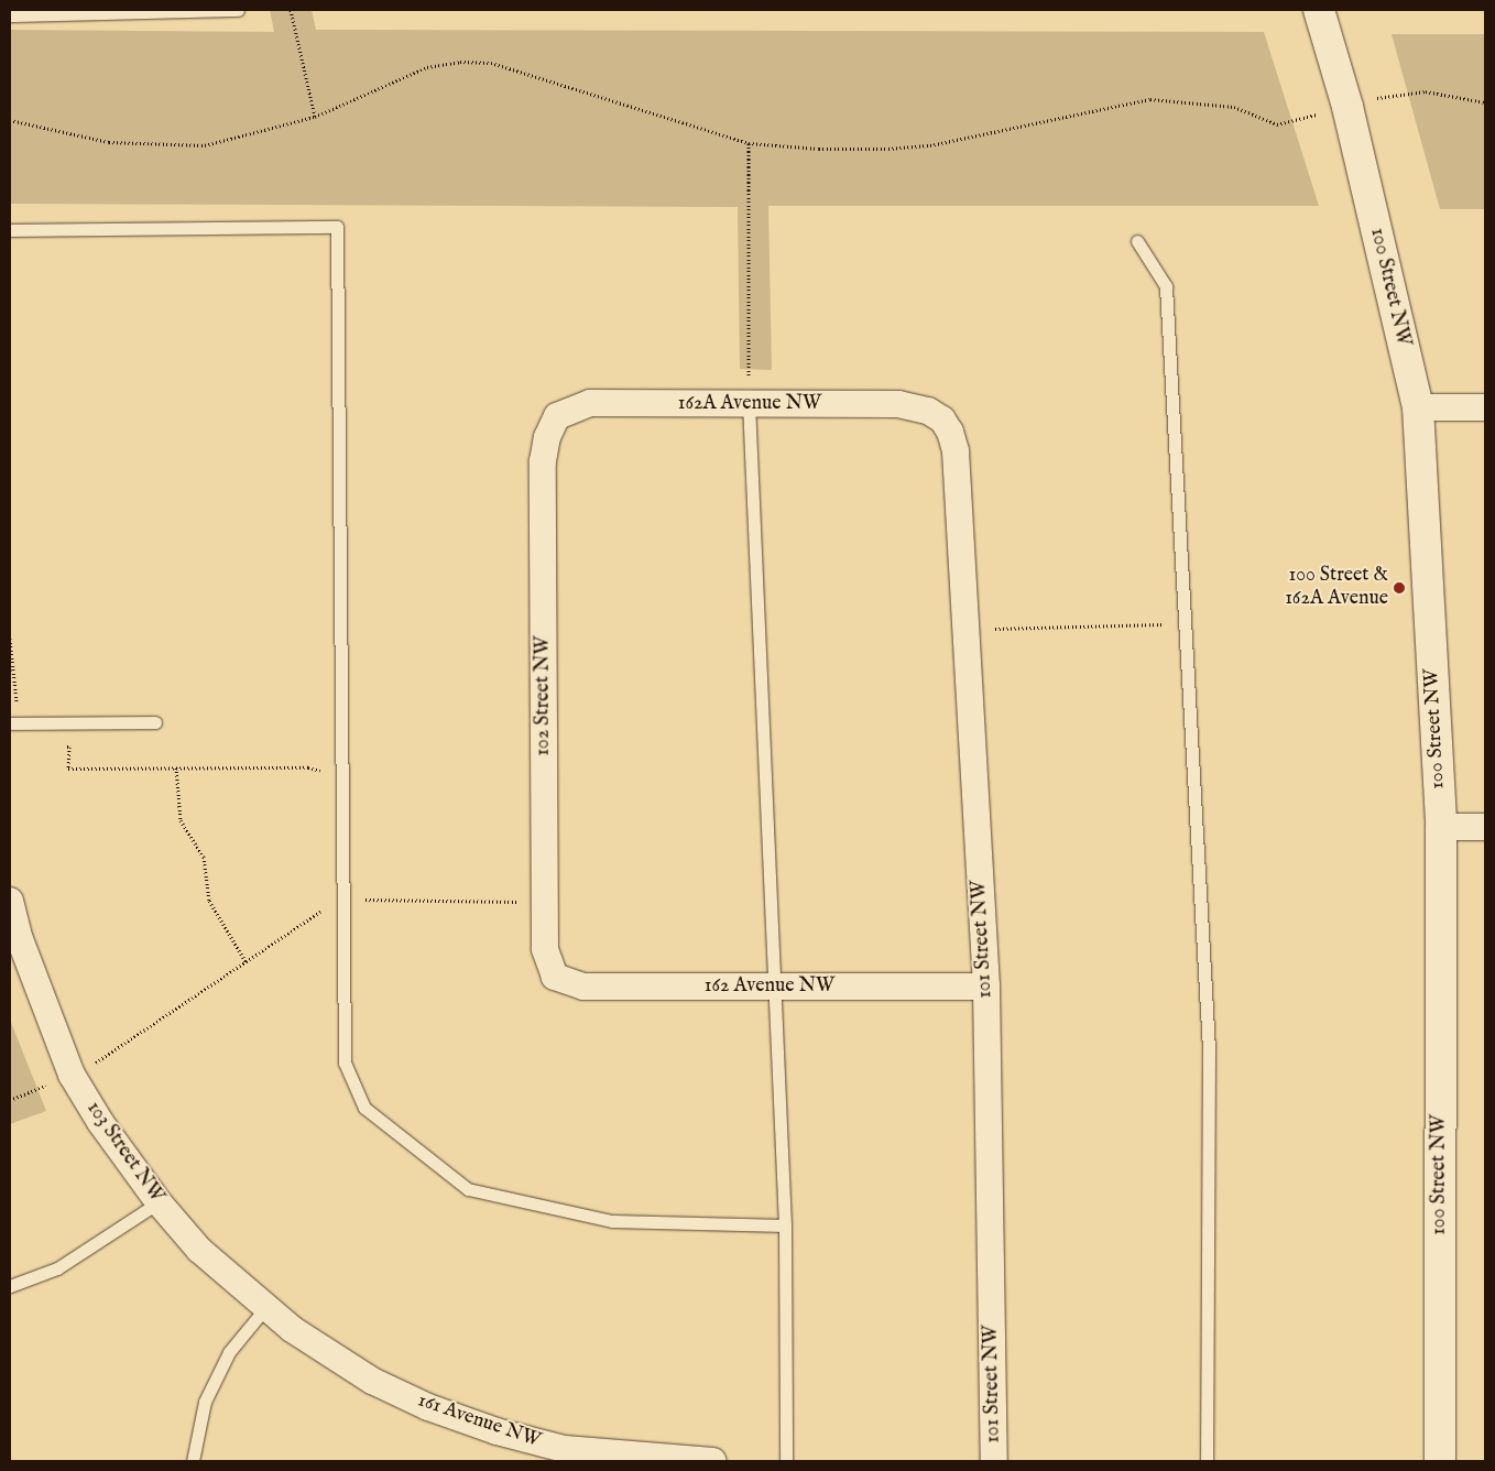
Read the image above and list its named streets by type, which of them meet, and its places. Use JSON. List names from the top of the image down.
{
  "streets": {
    "street": [
      "100 Street NW",
      "162A Avenue NW",
      "102 Street NW",
      "101 Street NW",
      "162 Avenue NW",
      "103 Street NW",
      "161 Avenue NW"
    ]
  },
  "crossings": [
    ["162A Avenue NW", "102 Street NW"],
    ["162A Avenue NW", "101 Street NW"],
    ["102 Street NW", "162 Avenue NW"],
    ["101 Street NW", "162 Avenue NW"],
    ["103 Street NW", "161 Avenue NW"]
  ],
  "places": ["100 Street & 162A Avenue"]
}
